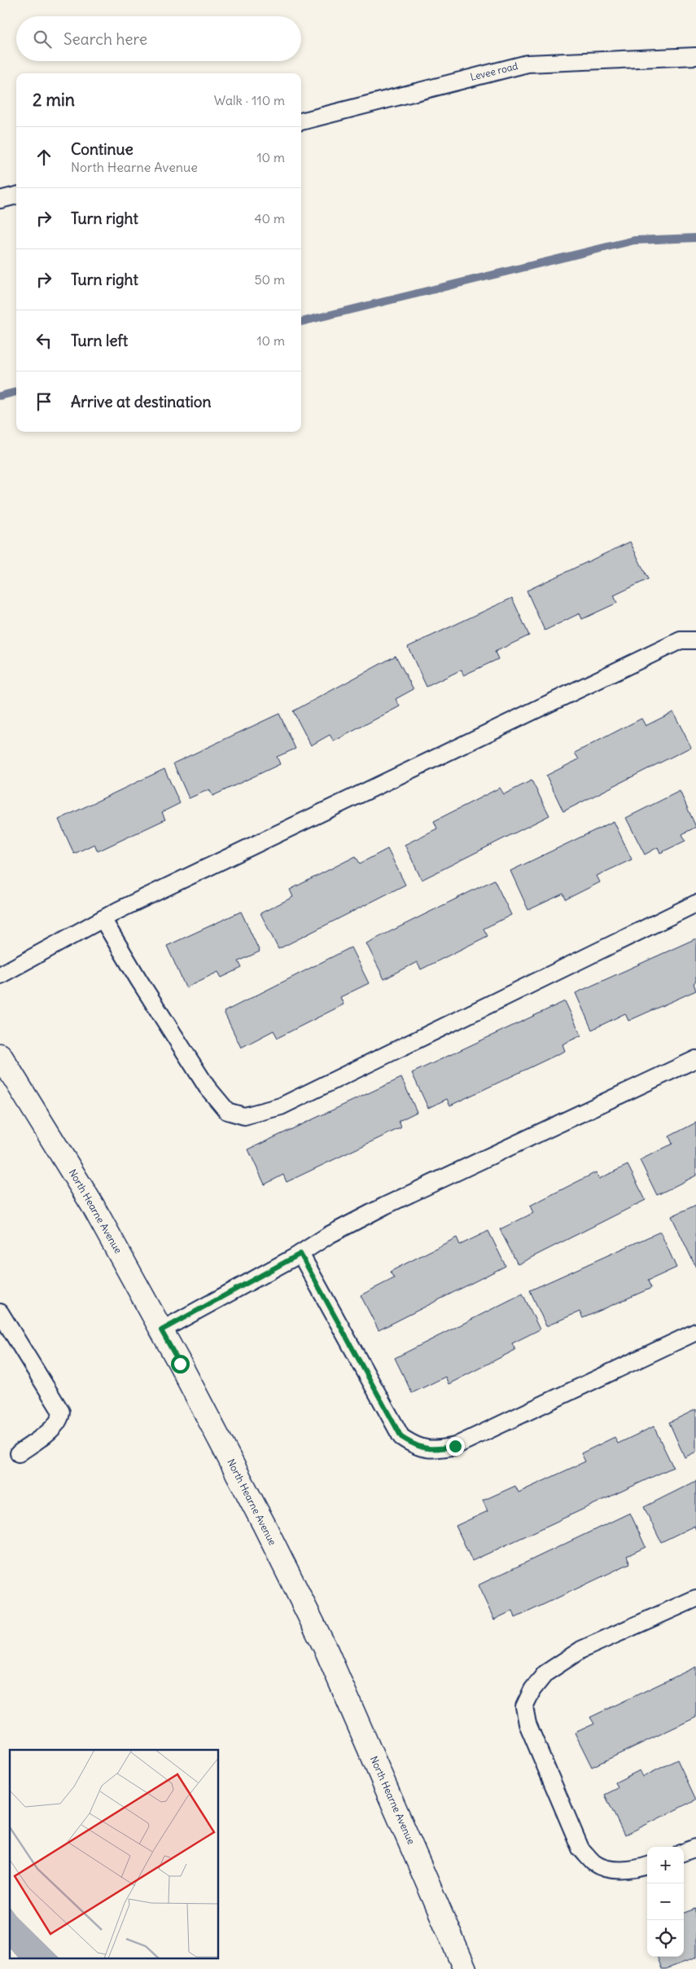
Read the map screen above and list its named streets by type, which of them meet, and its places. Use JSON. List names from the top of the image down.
{
  "streets": {
    "main road": ["North Hearne Avenue"],
    "lane": ["Levee road"]
  },
  "page": {
    "search": "Search here",
    "heading": ["2 min", "Walk · 110 m"],
    "list": [
      ["Continue", "North Hearne Avenue", "10 m"],
      ["Turn right", "40 m"],
      ["Turn right", "50 m"],
      ["Turn left", "10 m"],
      "Arrive at destination"
    ],
    "map_buttons": ["+", "−"]
  }
}
